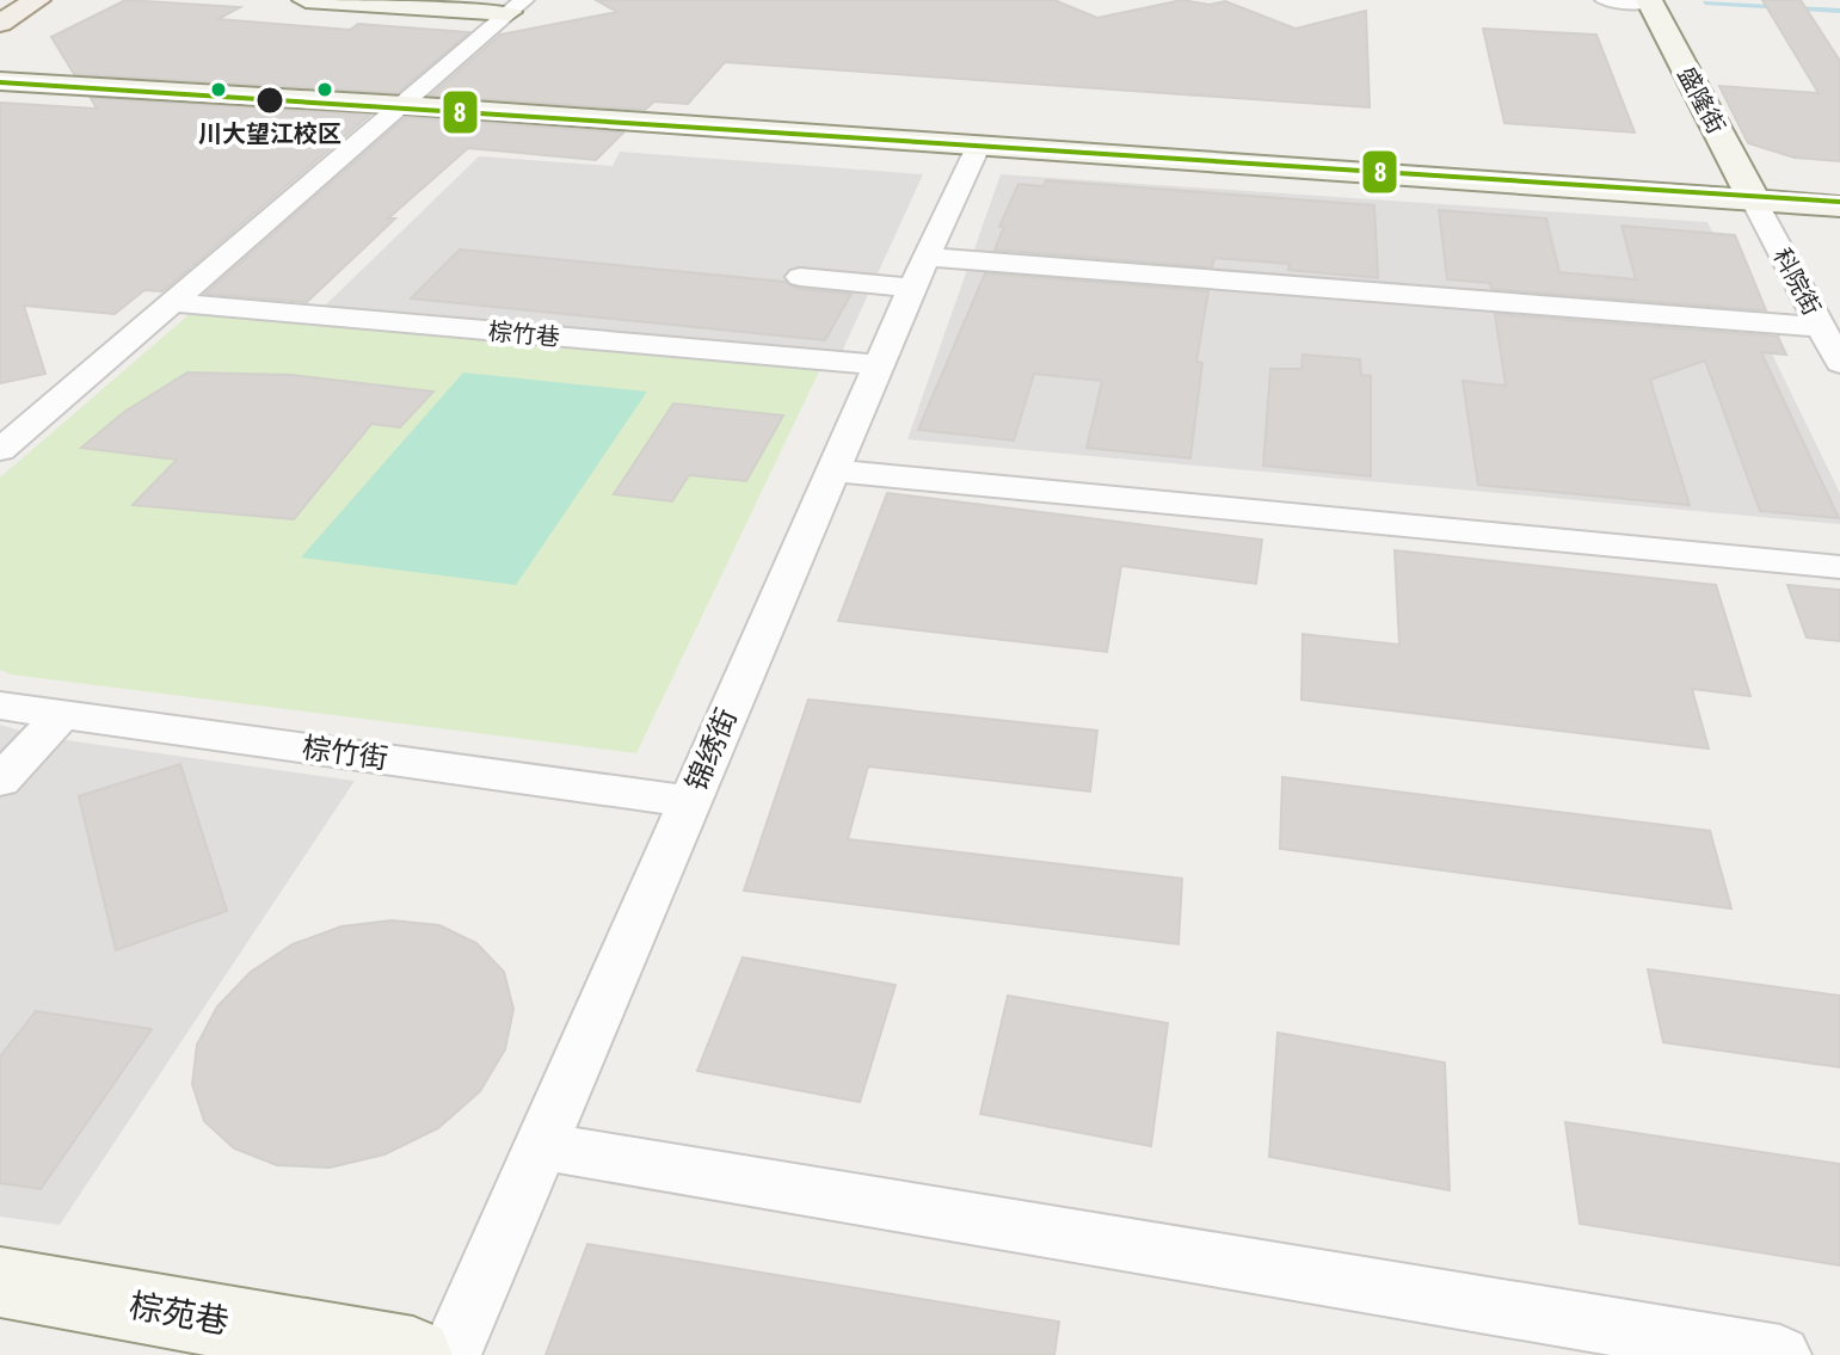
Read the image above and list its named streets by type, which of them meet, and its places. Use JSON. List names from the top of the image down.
{
  "streets": {
    "main road": ["盛隆街", "棕苑巷"],
    "street": [
      "科院街",
      "棕竹巷",
      "锦绣街",
      "棕竹街"
    ]
  },
  "crossings": [
    ["盛隆街", "科院街"],
    ["棕竹巷", "锦绣街"],
    ["锦绣街", "棕竹街"]
  ],
  "places": ["川大望江校区"],
  "lines": ["transit line 8"]
}
